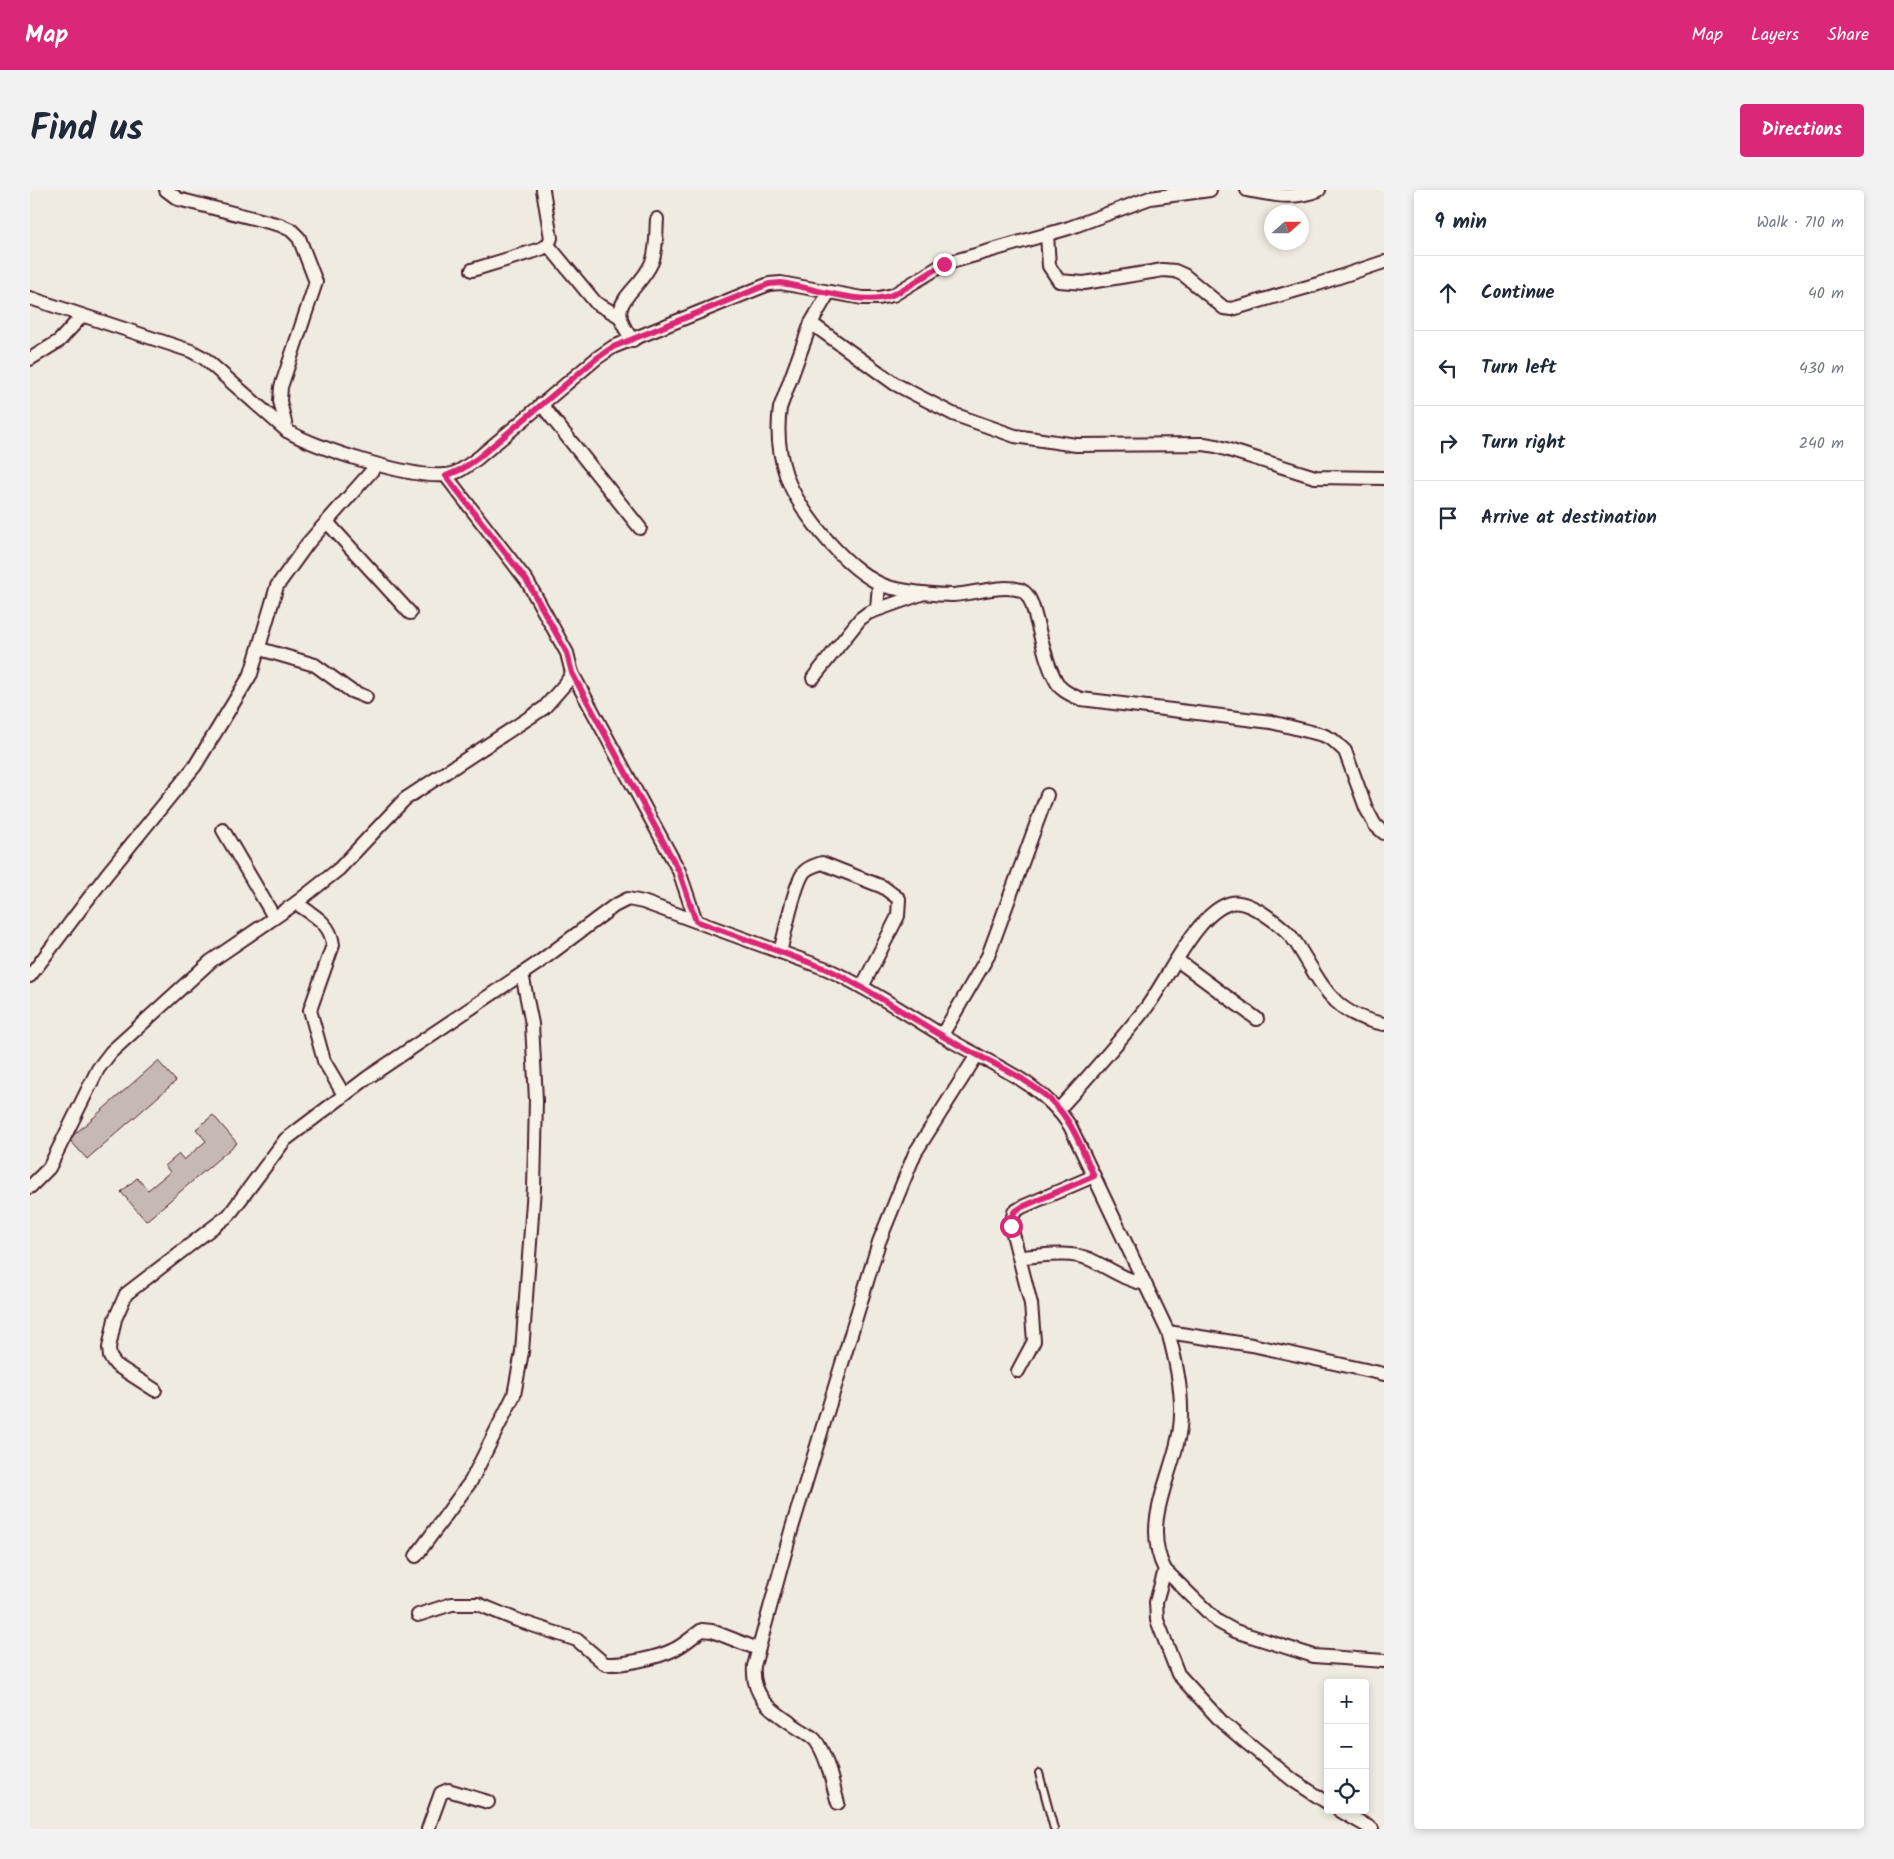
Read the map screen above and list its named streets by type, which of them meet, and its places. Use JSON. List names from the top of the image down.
{
  "north": "right",
  "page": {
    "header": "Map",
    "nav": ["Map", "Layers", "Share"],
    "title": "Find us",
    "buttons": "Directions",
    "heading": ["9 min", "Walk · 710 m"],
    "list": [
      ["Continue", "40 m"],
      ["Turn left", "430 m"],
      ["Turn right", "240 m"],
      "Arrive at destination"
    ],
    "map_buttons": ["+", "−"]
  }
}
